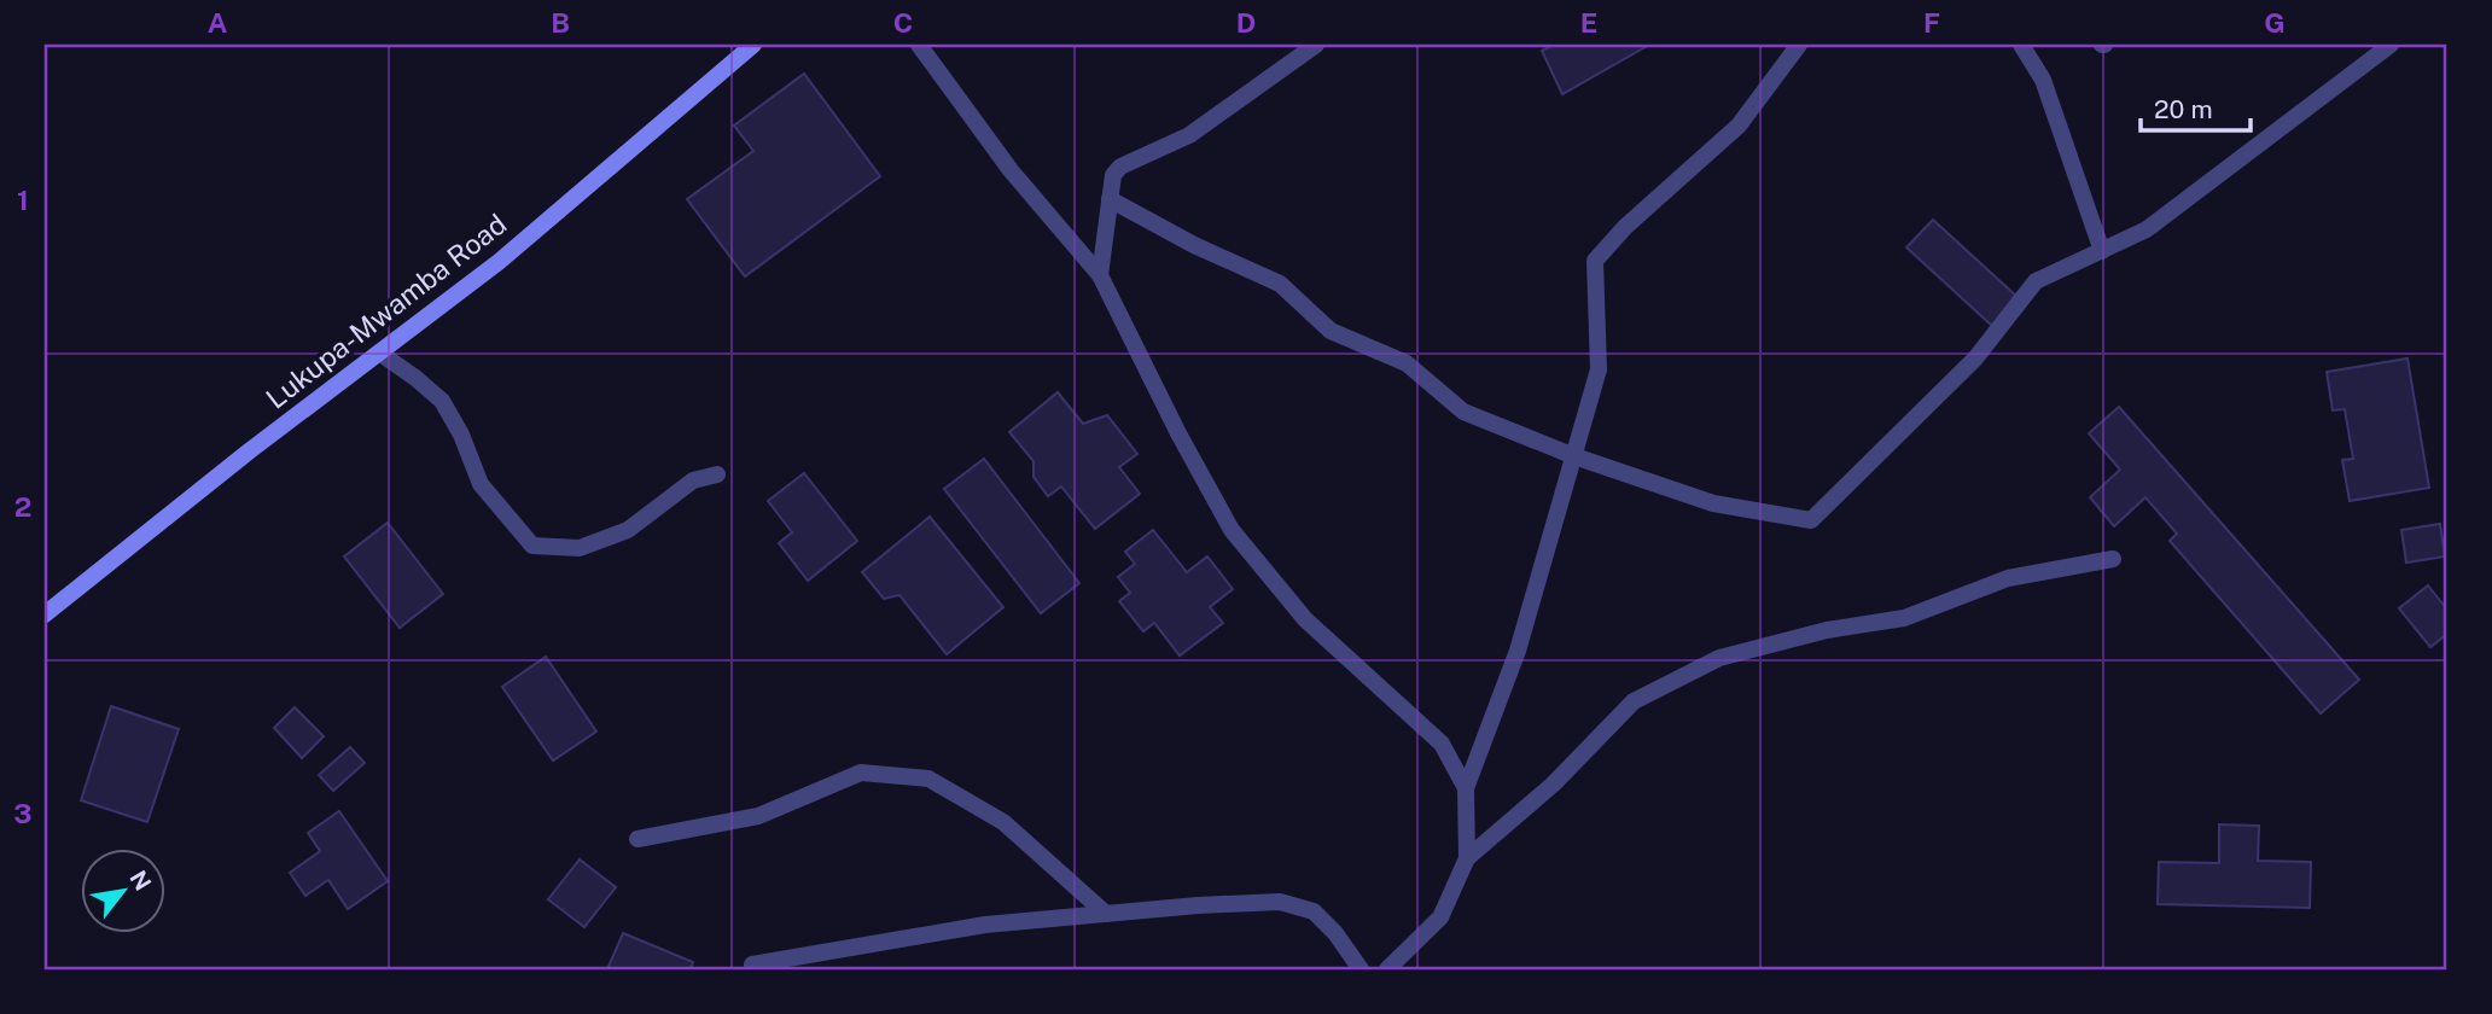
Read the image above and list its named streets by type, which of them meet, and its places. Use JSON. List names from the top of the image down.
{
  "streets": {
    "street": ["Lukupa-Mwamba Road"]
  },
  "scale_bar": "20 m",
  "north": "top right",
  "grid": {
    "columns": [
      "A",
      "B",
      "C",
      "D",
      "E",
      "F",
      "G"
    ],
    "rows": ["1", "2", "3"]
  }
}
